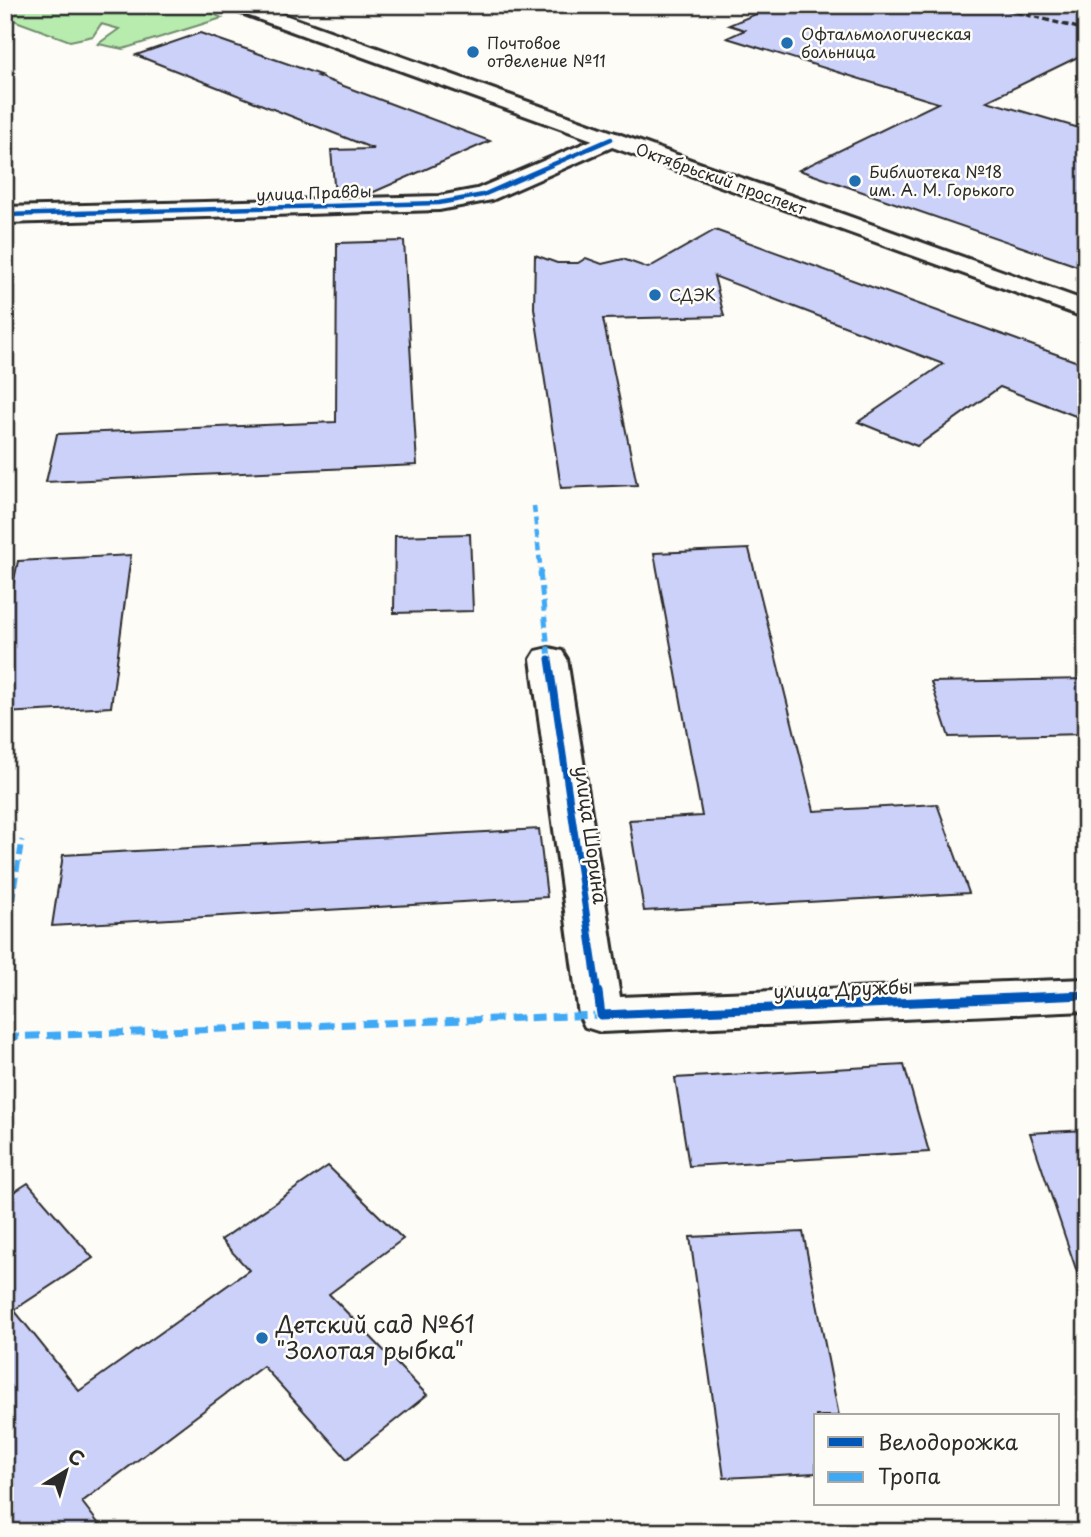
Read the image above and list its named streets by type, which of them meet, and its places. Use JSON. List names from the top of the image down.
{
  "streets": {
    "street": [
      "Октябрьский проспект",
      "улица Правды",
      "улица Шорина",
      "улица Дружбы"
    ]
  },
  "crossings": [
    ["Октябрьский проспект", "улица Правды"],
    ["улица Шорина", "улица Дружбы"]
  ],
  "places": [
    "Офтальмологическая больница",
    "Почтовое отделение №11",
    "Библиотека №18 им. А. М. Горького",
    "СДЭК",
    "Детский сад №61 \"Золотая рыбка\""
  ],
  "legend": ["Велодорожка", "Тропа"],
  "north": "top right"
}
